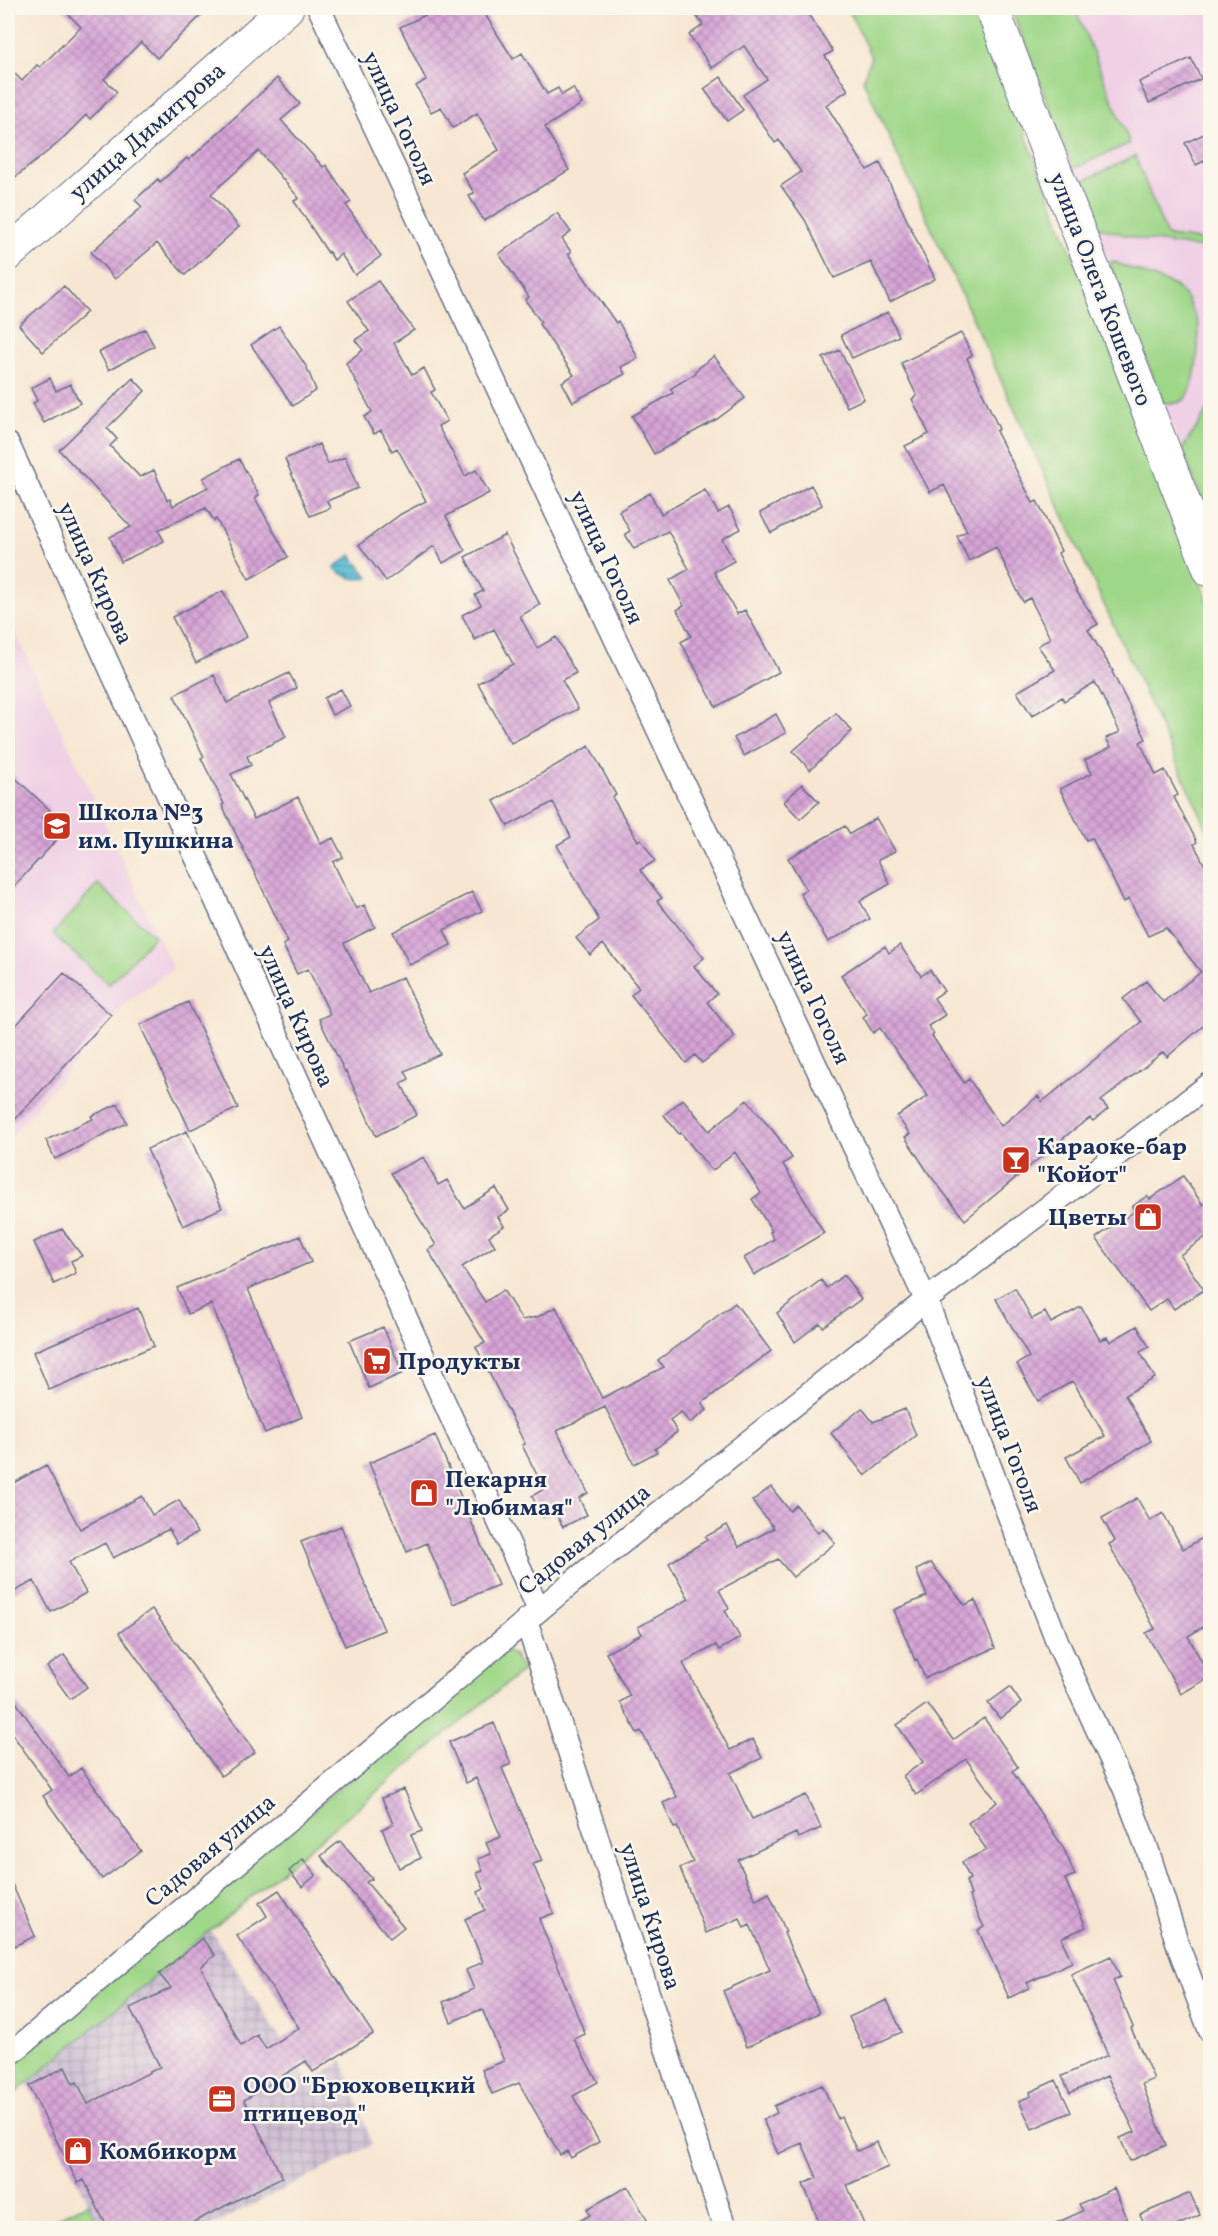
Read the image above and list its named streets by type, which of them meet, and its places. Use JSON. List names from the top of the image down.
{
  "streets": {
    "street": [
      "улица Гоголя",
      "улица Димитрова",
      "улица Олега Кошевого",
      "улица Кирова",
      "Садовая улица"
    ]
  },
  "crossings": [
    ["улица Гоголя", "Садовая улица"],
    ["улица Кирова", "Садовая улица"]
  ],
  "places": {
    "school or university": ["Школа №3 им. Пушкина"],
    "bar": ["Караоке-бар \"Койот\""],
    "shop": ["Цветы", "Пекарня \"Любимая\"", "Комбикорм"],
    "supermarket": ["Продукты"],
    "office": ["ООО \"Брюховецкий птицевод\""]
  }
}
